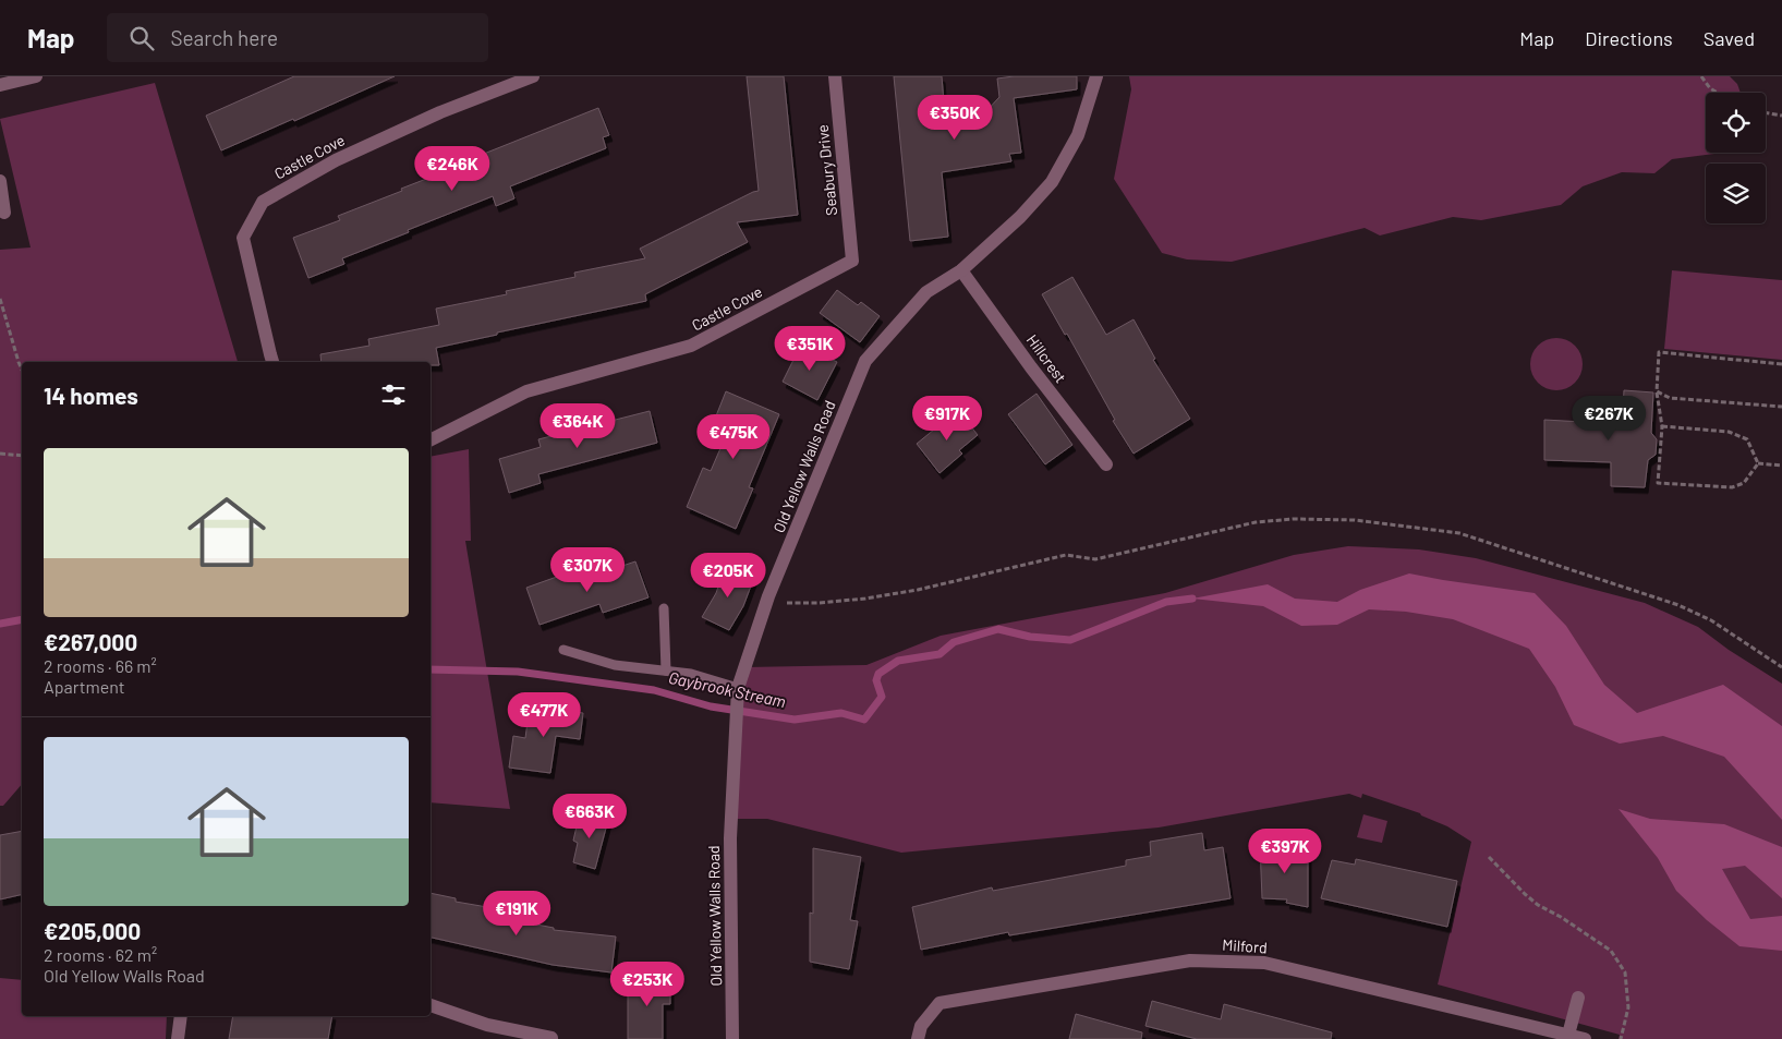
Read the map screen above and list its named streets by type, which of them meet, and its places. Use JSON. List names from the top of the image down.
{
  "streets": {
    "street": [
      "Castle Cove",
      "Seabury Drive",
      "Hillcrest",
      "Old Yellow Walls Road",
      "Milford"
    ]
  },
  "crossings": [
    ["Castle Cove", "Seabury Drive"],
    ["Hillcrest", "Old Yellow Walls Road"]
  ],
  "water": ["Gaybrook Stream"],
  "page": {
    "header": "Map",
    "search": "Search here",
    "nav": ["Map", "Directions", "Saved"],
    "price": [
      "€350K",
      "€246K",
      "€351K",
      "€917K",
      "€267K",
      "€364K",
      "€475K",
      "€307K",
      "€205K",
      "€477K",
      "€663K",
      "€397K",
      "€191K",
      "€253K"
    ],
    "heading": "14 homes",
    "list": [
      {
        "name": "€267,000",
        "note": "2 rooms · 66 m² · Apartment"
      },
      {
        "name": "€205,000",
        "note": "2 rooms · 62 m² · Old Yellow Walls Road"
      }
    ]
  }
}
